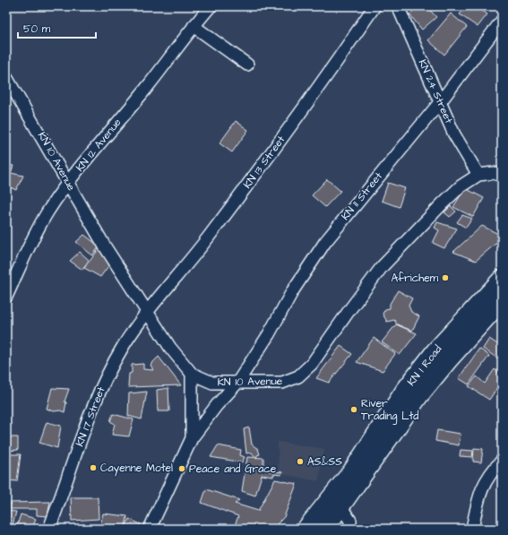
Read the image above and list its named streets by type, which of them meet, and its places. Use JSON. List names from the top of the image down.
{
  "streets": {
    "highway": ["KN 1 Road"],
    "street": [
      "KN 24 Street",
      "KN 12 Avenue",
      "KN 10 Avenue",
      "KN 13 Street",
      "KN 11 Street",
      "KN 17 Street"
    ]
  },
  "crossings": [
    ["KN 24 Street", "KN 10 Avenue"],
    ["KN 24 Street", "KN 11 Street"],
    ["KN 12 Avenue", "KN 10 Avenue"],
    ["KN 10 Avenue", "KN 13 Street"],
    ["KN 10 Avenue", "KN 11 Street"],
    ["KN 10 Avenue", "KN 17 Street"],
    ["KN 13 Street", "KN 17 Street"]
  ],
  "places": [
    "Africhem",
    "River Trading Ltd",
    "AS&SS",
    "Cayenne Motel",
    "Peace and Grace"
  ],
  "scale_bar": "50 m"
}
